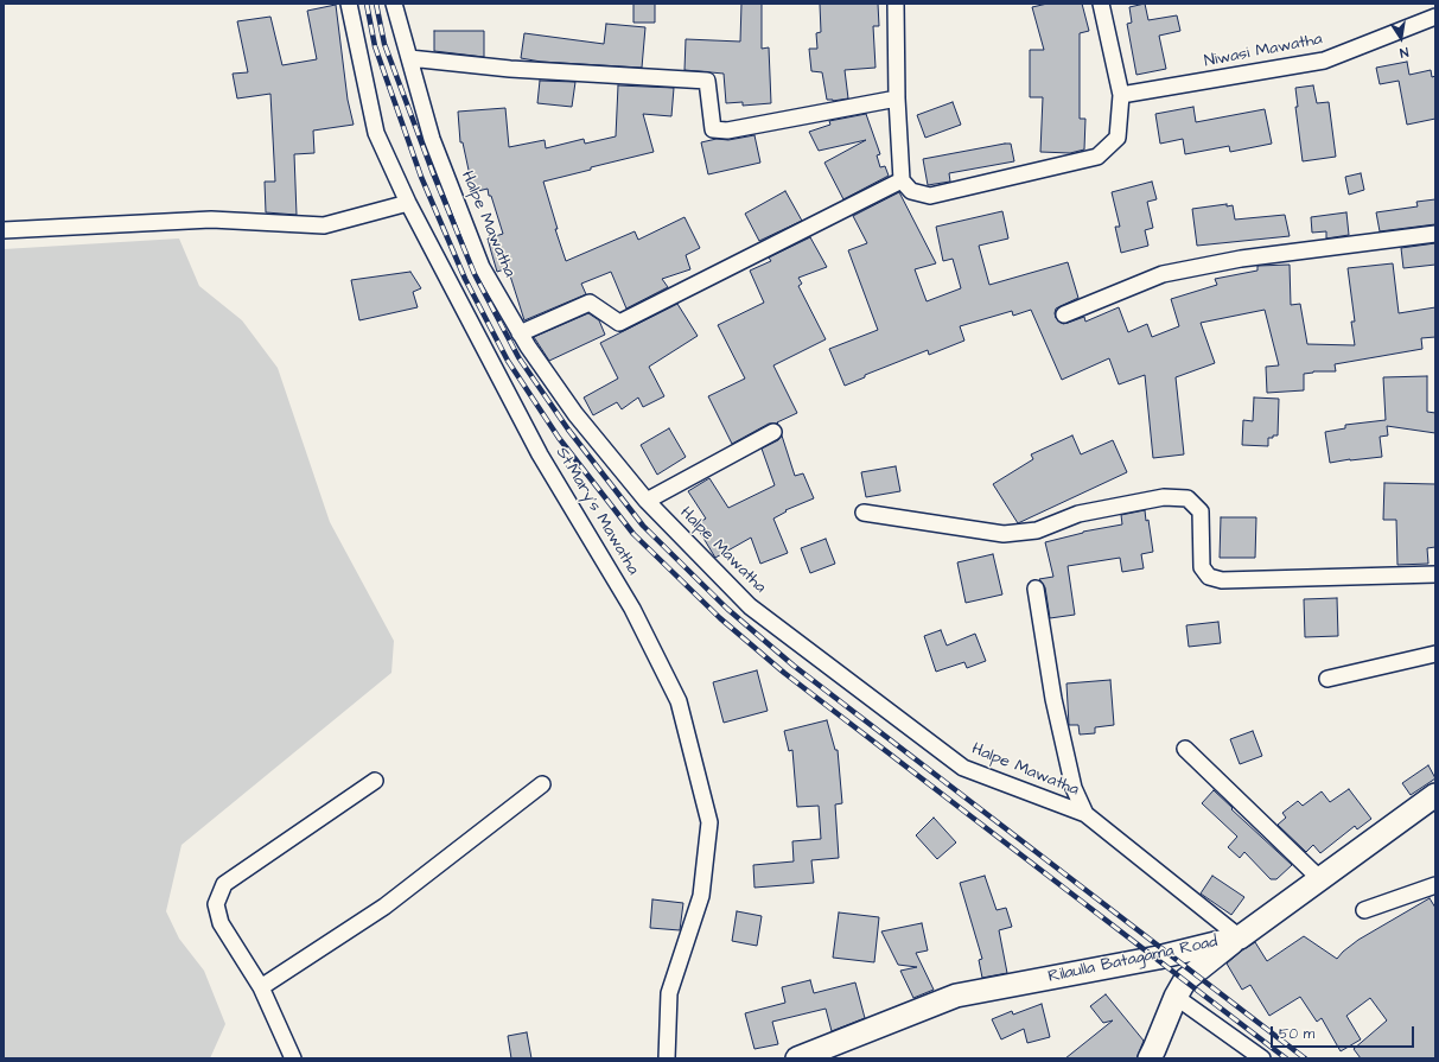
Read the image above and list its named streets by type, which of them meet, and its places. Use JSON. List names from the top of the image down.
{
  "streets": {
    "street": [
      "Niwasi Mawatha",
      "Halpe Mawatha",
      "St.Mary's Mawatha",
      "Rilaulla Batagama Road"
    ]
  },
  "crossings": [
    ["Halpe Mawatha", "Rilaulla Batagama Road"]
  ],
  "scale_bar": "50 m",
  "north": "bottom"
}
